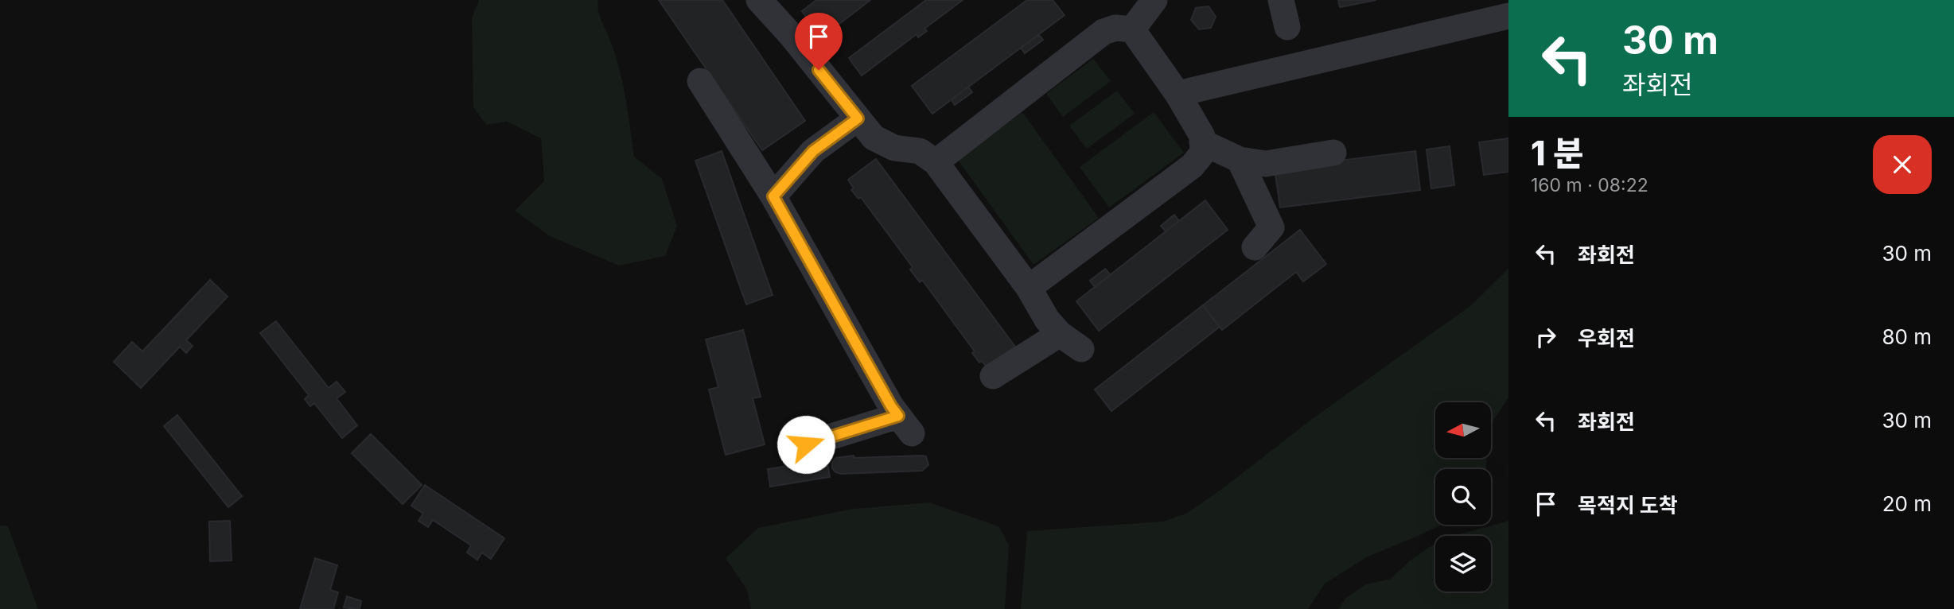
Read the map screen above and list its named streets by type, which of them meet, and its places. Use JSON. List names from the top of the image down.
{
  "north": "left",
  "page": {
    "turn": ["30 m", "좌회전"],
    "heading": ["1 분", "160 m · 08:22"],
    "list": [
      {
        "name": "좌회전",
        "value": "30 m"
      },
      {
        "name": "우회전",
        "value": "80 m"
      },
      {
        "name": "좌회전",
        "value": "30 m"
      },
      {
        "name": "목적지 도착",
        "value": "20 m"
      }
    ]
  }
}
